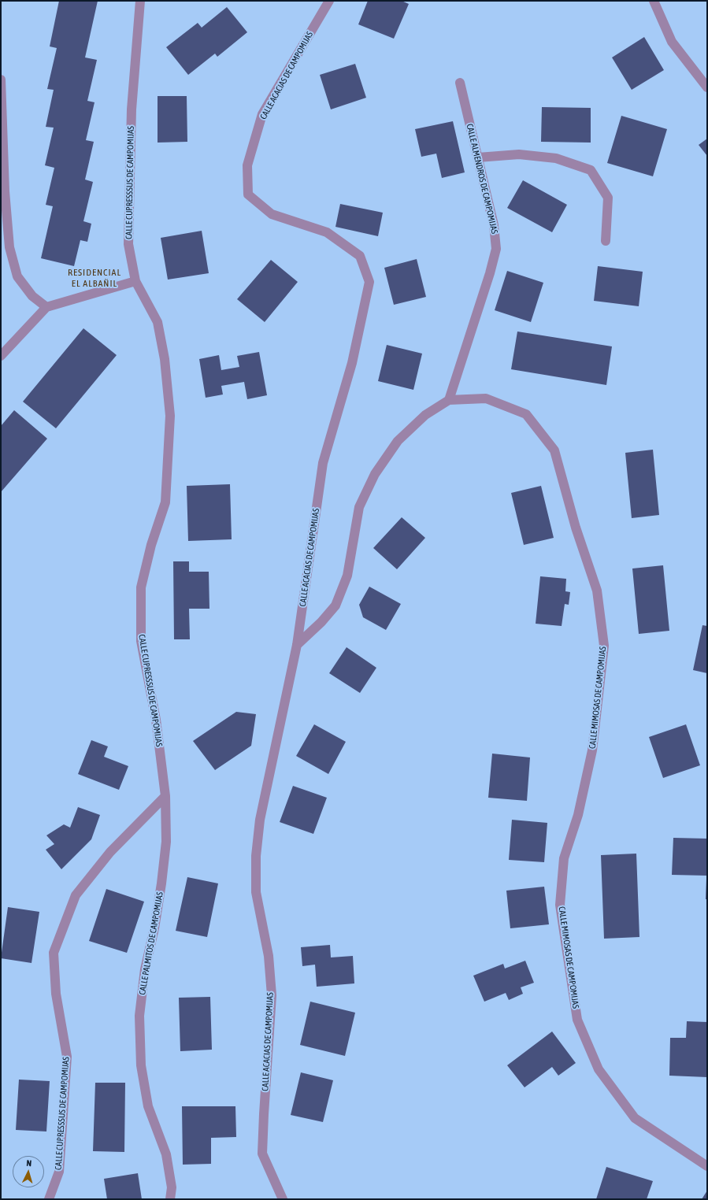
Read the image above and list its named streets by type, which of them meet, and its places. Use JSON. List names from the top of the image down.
{
  "streets": {
    "street": [
      "CALLE ACACIAS DE CAMPOMIJAS",
      "CALLE ALMENDROS DE CAMPOMIJAS",
      "CALLE CUPRESSSUS DE CAMPOMIJAS",
      "CALLE MIMOSAS DE CAMPOMIJAS",
      "CALLE PALMITOS DE CAMPOMIJAS"
    ]
  },
  "crossings": [
    ["CALLE ACACIAS DE CAMPOMIJAS", "CALLE MIMOSAS DE CAMPOMIJAS"],
    ["CALLE ALMENDROS DE CAMPOMIJAS", "CALLE MIMOSAS DE CAMPOMIJAS"],
    ["CALLE CUPRESSSUS DE CAMPOMIJAS", "CALLE PALMITOS DE CAMPOMIJAS"]
  ],
  "districts": ["RESIDENCIAL EL ALBAÑIL"],
  "north": "top"
}
